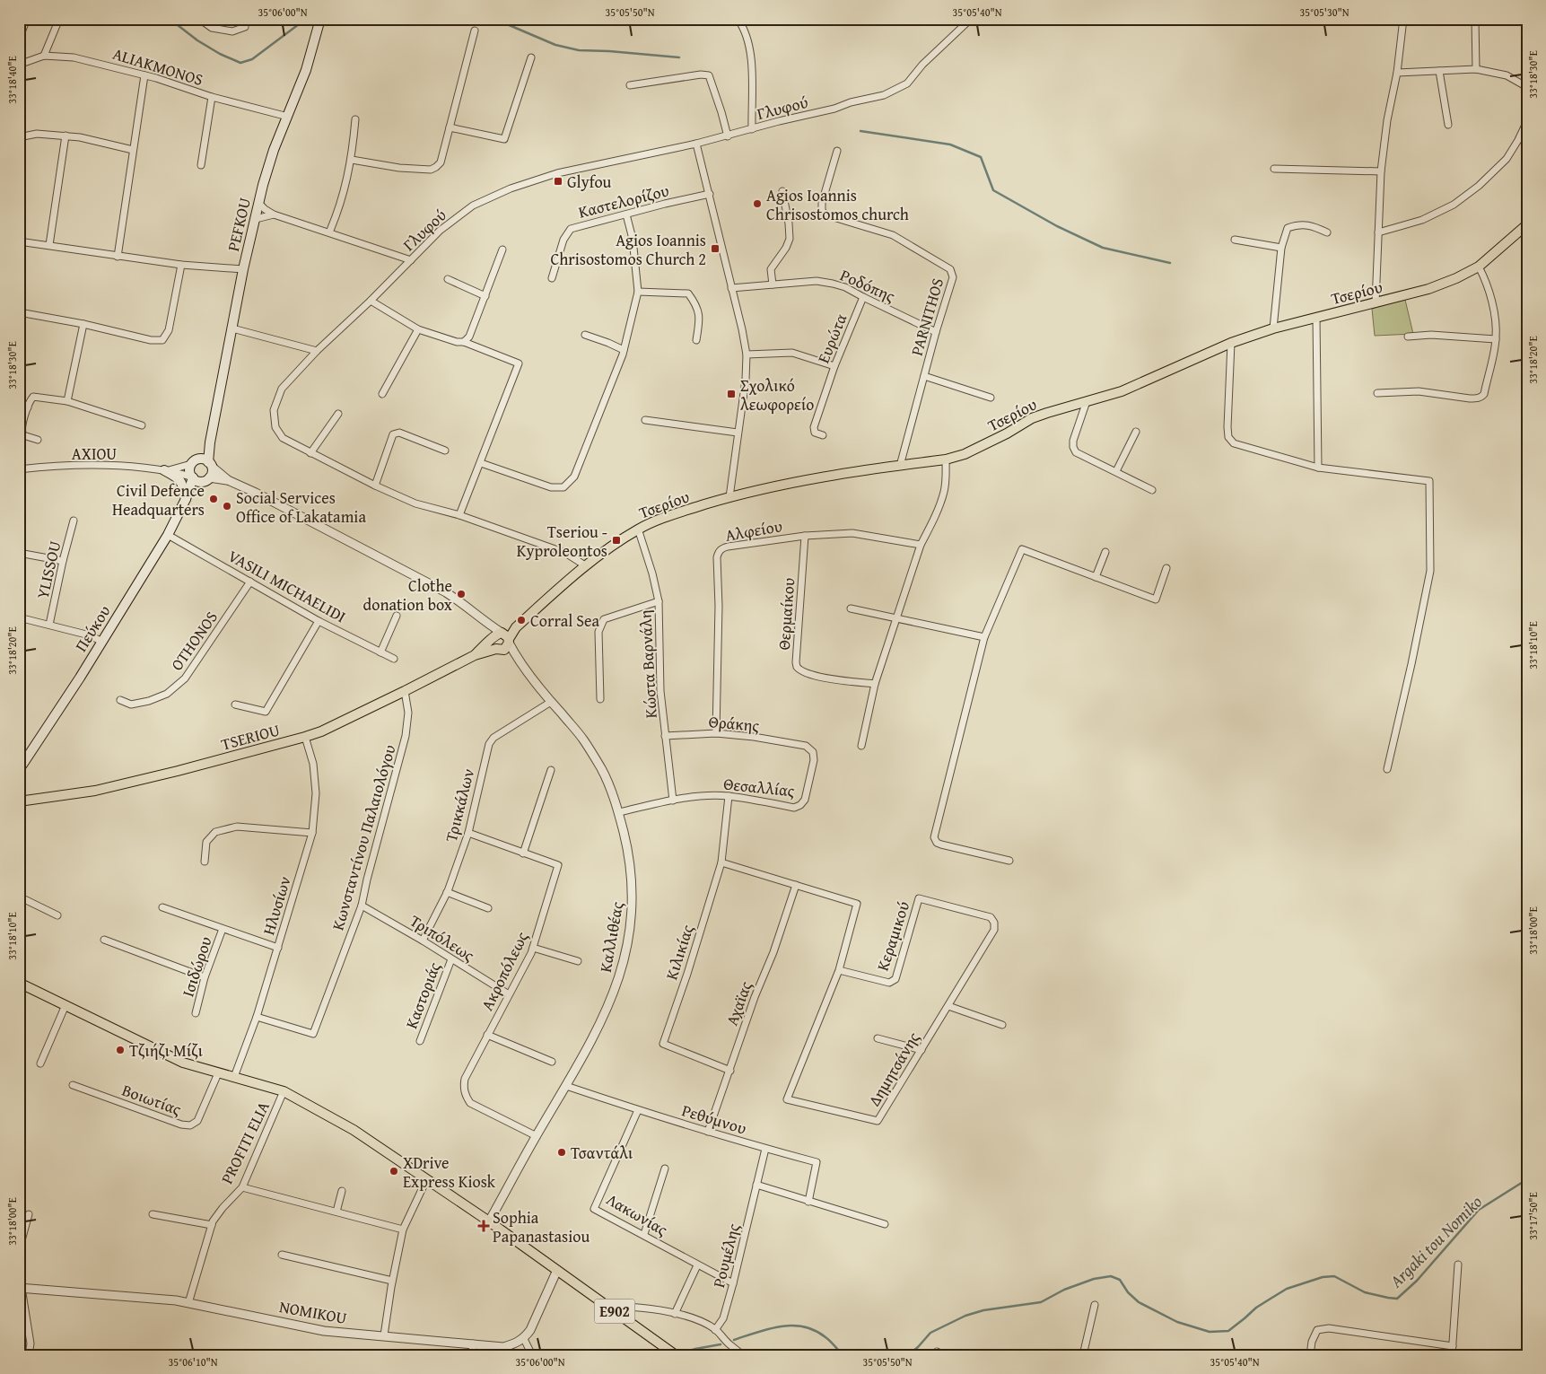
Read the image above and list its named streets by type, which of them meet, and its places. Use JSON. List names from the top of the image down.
{
  "streets": {
    "main road": [
      "PEFKOU",
      "Τσερίου",
      "Πεύκου",
      "TSERIOU",
      "E902"
    ],
    "street": [
      "ALIAKMONOS",
      "Γλυφού",
      "Καστελορίζου",
      "Ροδόπης",
      "PARNITHOS",
      "Ευρώτα",
      "AXIOU",
      "Αλφείου",
      "YLISSOU",
      "VASILI MICHAELIDI",
      "Θερμαίκου",
      "OTHONOS",
      "Κώστα Βαρνάλη",
      "Θράκης",
      "Θεσαλλίας",
      "Τρικκάλων",
      "Κωνσταντίνου Παλαιολόγου",
      "Ηλυσίων",
      "Κεραμικού",
      "Καλλιθέας",
      "Τριπόλεως",
      "Κιλικίας",
      "Ισιδώρου",
      "Ακροπόλεως",
      "Καστοριάς",
      "Αχαϊας",
      "Δημητσάνης",
      "Βοιωτίας",
      "Ρεθύμνου",
      "PROFITI ELIA",
      "Λακωνίας",
      "Ρουμέλης",
      "NOMIKOU"
    ]
  },
  "crossings": [
    ["ALIAKMONOS", "PEFKOU"],
    ["Γλυφού", "Τσερίου"],
    ["PEFKOU", "AXIOU"],
    ["PEFKOU", "Πεύκου"],
    ["Ροδόπης", "PARNITHOS"],
    ["Ροδόπης", "Ευρώτα"],
    ["Τσερίου", "PARNITHOS"],
    ["Τσερίου", "Κώστα Βαρνάλη"],
    ["Τσερίου", "TSERIOU"],
    ["Αλφείου", "Θερμαίκου"],
    ["Αλφείου", "Θράκης"],
    ["VASILI MICHAELIDI", "Πεύκου"],
    ["VASILI MICHAELIDI", "OTHONOS"],
    ["Κώστα Βαρνάλη", "Θράκης"],
    ["Κώστα Βαρνάλη", "Θεσαλλίας"],
    ["Θράκης", "Θεσαλλίας"],
    ["TSERIOU", "Κωνσταντίνου Παλαιολόγου"],
    ["TSERIOU", "Ηλυσίων"],
    ["TSERIOU", "Καλλιθέας"],
    ["Θεσαλλίας", "Καλλιθέας"],
    ["Θεσαλλίας", "Κιλικίας"],
    ["Τρικκάλων", "Καλλιθέας"],
    ["Τρικκάλων", "Τριπόλεως"],
    ["Τρικκάλων", "Ακροπόλεως"],
    ["Κωνσταντίνου Παλαιολόγου", "Ηλυσίων"],
    ["Κωνσταντίνου Παλαιολόγου", "Τριπόλεως"],
    ["Ηλυσίων", "E902"],
    ["Κεραμικού", "Δημητσάνης"],
    ["Καλλιθέας", "Ακροπόλεως"],
    ["Καλλιθέας", "Ρεθύμνου"],
    ["Καλλιθέας", "E902"],
    ["Τριπόλεως", "Ακροπόλεως"],
    ["Τριπόλεως", "Καστοριάς"],
    ["Κιλικίας", "Αχαϊας"],
    ["Αχαϊας", "Ρεθύμνου"],
    ["Βοιωτίας", "E902"],
    ["Ρεθύμνου", "Λακωνίας"],
    ["Ρεθύμνου", "Ρουμέλης"],
    ["PROFITI ELIA", "E902"],
    ["PROFITI ELIA", "NOMIKOU"],
    ["Λακωνίας", "Ρουμέλης"]
  ],
  "water": ["Argaki tou Nomiko"],
  "places": {
    "transit": [
      "Glyfou",
      "Agios Ioannis Chrisostomos Church 2",
      "Σχολικό λεωφορείο",
      "Tseriou - Kyproleontos"
    ],
    "other": [
      "Agios Ioannis Chrisostomos church",
      "Civil Defence Headquarters",
      "Social Services Office of Lakatamia",
      "Clothe donation box",
      "Corral Sea",
      "Τζιήζι Μίζι",
      "Τσαντάλι",
      "XDrive Express Kiosk"
    ],
    "health": ["Sophia Papanastasiou"]
  },
  "coordinates": [
    "35°06'00\"N",
    "35°05'50\"N",
    "35°05'40\"N",
    "35°05'30\"N",
    "33°18'30\"E",
    "33°18'40\"E",
    "33°18'20\"E",
    "33°18'10\"E",
    "33°18'00\"E",
    "33°17'50\"E",
    "35°06'10\"N"
  ]
}
